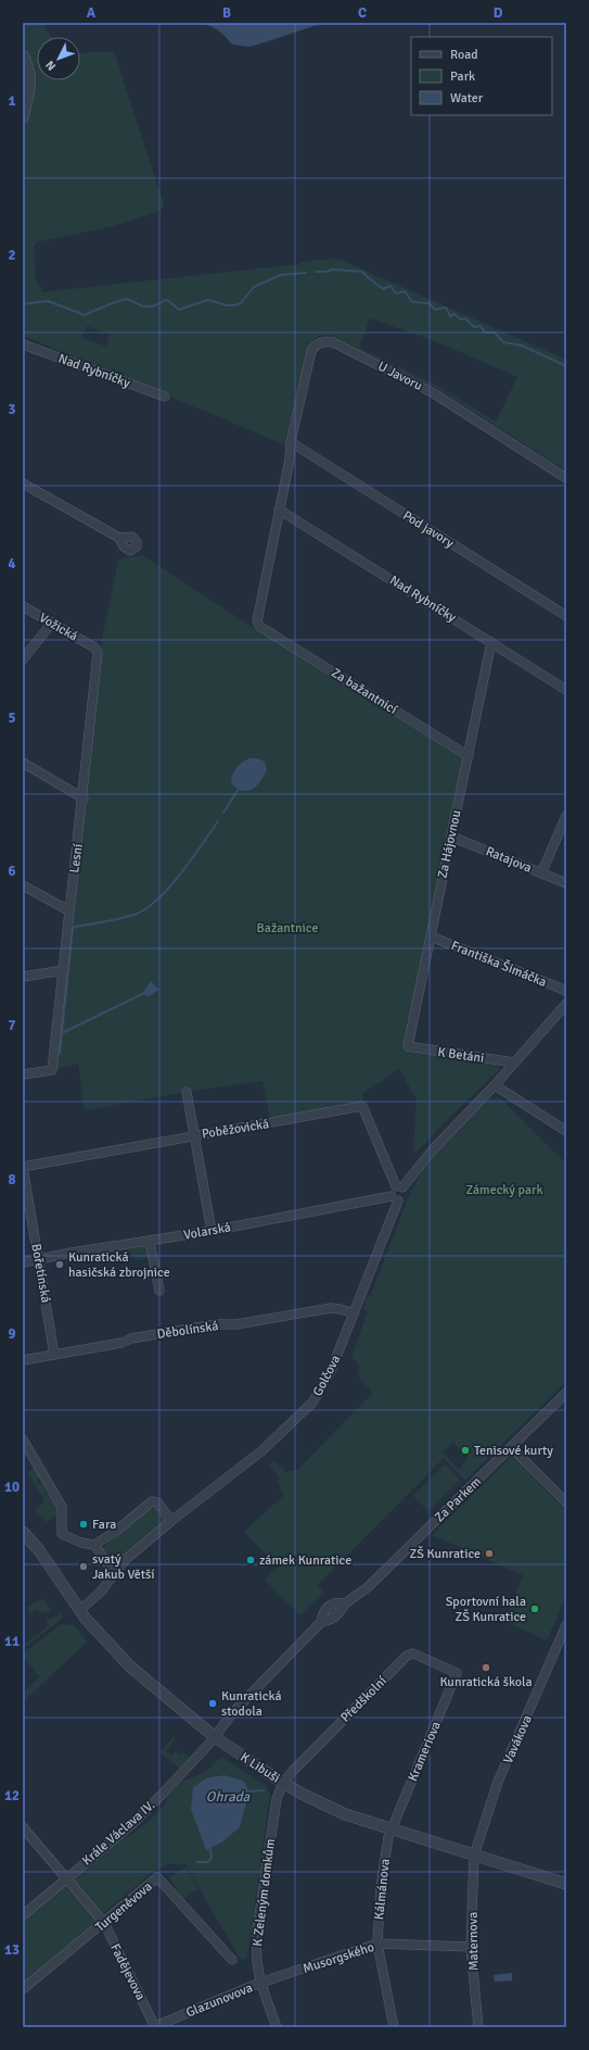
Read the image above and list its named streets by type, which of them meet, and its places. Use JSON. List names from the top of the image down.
{
  "streets": {
    "street": [
      "Nad Rybníčky",
      "U Javoru",
      "Pod javory",
      "Vožická",
      "Za bažantnicí",
      "Za Hájovnou",
      "Lesní",
      "Ratajova",
      "Františka Šimáčka",
      "K Betáni",
      "Poběžovická",
      "Volarská",
      "Bořetínská",
      "Děbolínská",
      "Golčova",
      "Za Parkem",
      "Předškolní",
      "Vavákova",
      "Krameriova",
      "K Libuši",
      "Krále Václava IV.",
      "Kálmánova",
      "K Zeleným domkům",
      "Turgeněvova",
      "Maternova",
      "Musorgského",
      "Fadějevova",
      "Glazunovova"
    ]
  },
  "crossings": [
    ["Nad Rybníčky", "U Javoru"],
    ["Nad Rybníčky", "Za Hájovnou"],
    ["U Javoru", "Pod javory"],
    ["U Javoru", "Za bažantnicí"],
    ["Vožická", "Lesní"],
    ["Za bažantnicí", "Za Hájovnou"],
    ["Za Hájovnou", "Ratajova"],
    ["Za Hájovnou", "Františka Šimáčka"],
    ["Za Hájovnou", "K Betáni"],
    ["Poběžovická", "Bořetínská"],
    ["Volarská", "Bořetínská"],
    ["Volarská", "Golčova"],
    ["Bořetínská", "Děbolínská"],
    ["Děbolínská", "Golčova"],
    ["Za Parkem", "K Libuši"],
    ["Za Parkem", "Krále Václava IV."],
    ["Předškolní", "Krameriova"],
    ["Předškolní", "K Libuši"],
    ["Předškolní", "K Zeleným domkům"],
    ["Vavákova", "K Libuši"],
    ["Vavákova", "Maternova"],
    ["Krameriova", "K Libuši"],
    ["Krameriova", "Kálmánova"],
    ["K Libuši", "Krále Václava IV."],
    ["K Libuši", "Kálmánova"],
    ["K Libuši", "K Zeleným domkům"],
    ["K Libuši", "Maternova"],
    ["Krále Václava IV.", "Fadějevova"],
    ["Kálmánova", "Musorgského"],
    ["K Zeleným domkům", "Musorgského"],
    ["K Zeleným domkům", "Glazunovova"],
    ["Turgeněvova", "Fadějevova"],
    ["Maternova", "Musorgského"],
    ["Musorgského", "Glazunovova"],
    ["Fadějevova", "Glazunovova"]
  ],
  "water": ["Ohrada"],
  "parks": ["Bažantnice", "Zámecký park"],
  "places": [
    "Kunratická hasičská zbrojnice",
    "Tenisové kurty",
    "Fara",
    "ZŠ Kunratice",
    "zámek Kunratice",
    "svatý Jakub Větší",
    "Sportovní hala ZŠ Kunratice",
    "Kunratická škola",
    "Kunratická stodola"
  ],
  "legend": ["Road", "Park", "Water"],
  "north": "bottom left",
  "grid": {
    "columns": [
      "A",
      "B",
      "C",
      "D"
    ],
    "rows": [
      "1",
      "2",
      "3",
      "4",
      "5",
      "6",
      "7",
      "8",
      "9",
      "10",
      "11",
      "12",
      "13"
    ]
  }
}
